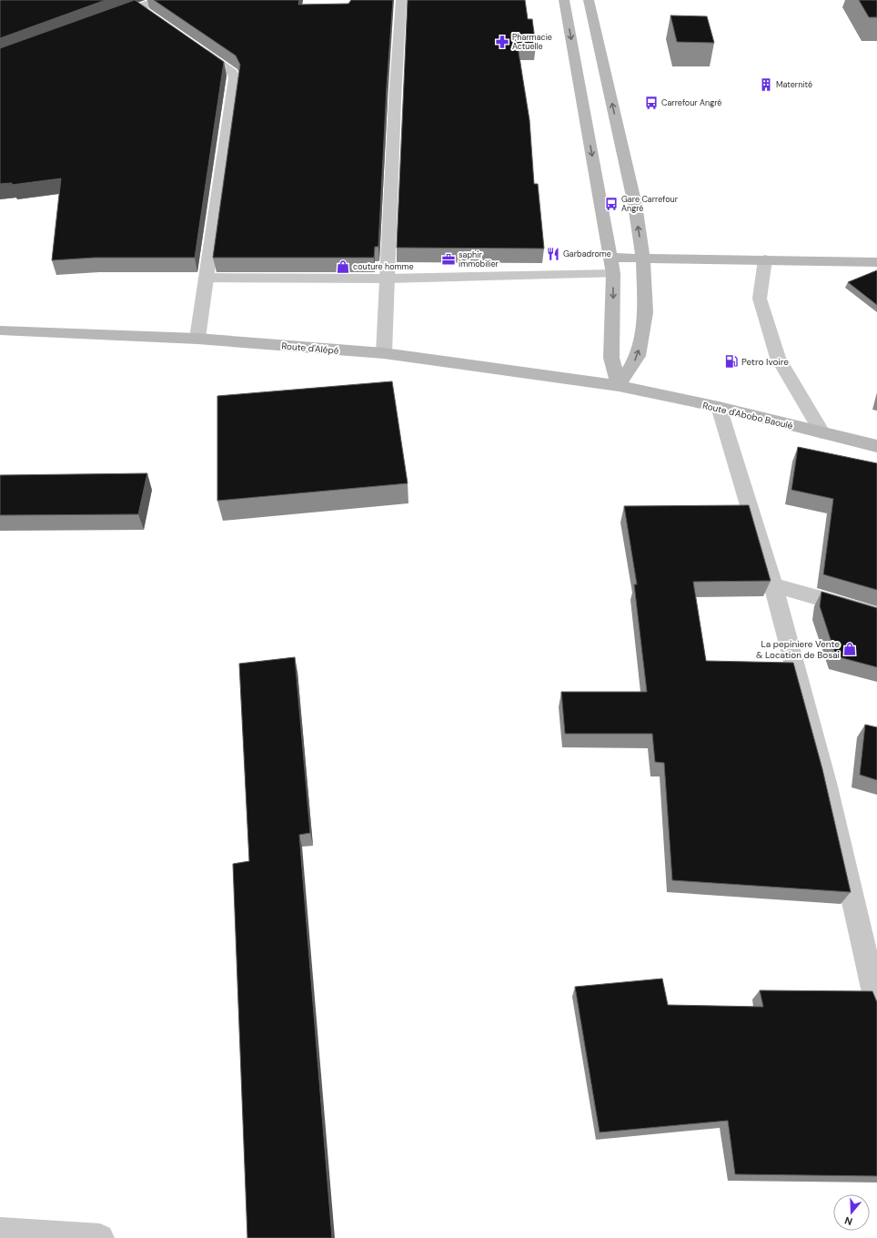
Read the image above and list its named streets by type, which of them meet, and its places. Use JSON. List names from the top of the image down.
{
  "streets": {
    "main road": ["Route d'Alépé", "Route d'Abobo Baoulé"]
  },
  "crossings": [
    ["Route d'Alépé", "Route d'Abobo Baoulé"]
  ],
  "places": {
    "pharmacy": ["Pharmacie Actuelle"],
    "building": ["Maternité"],
    "bus stop": ["Carrefour Angré", "Gare Carrefour Angré"],
    "restaurant": ["Garbadrome"],
    "office": ["saphir immobilier"],
    "shop": ["couture homme", "La pepiniere Vente & Location de Bosai"],
    "fuel station": ["Petro Ivoire"]
  },
  "north": "bottom"
}
